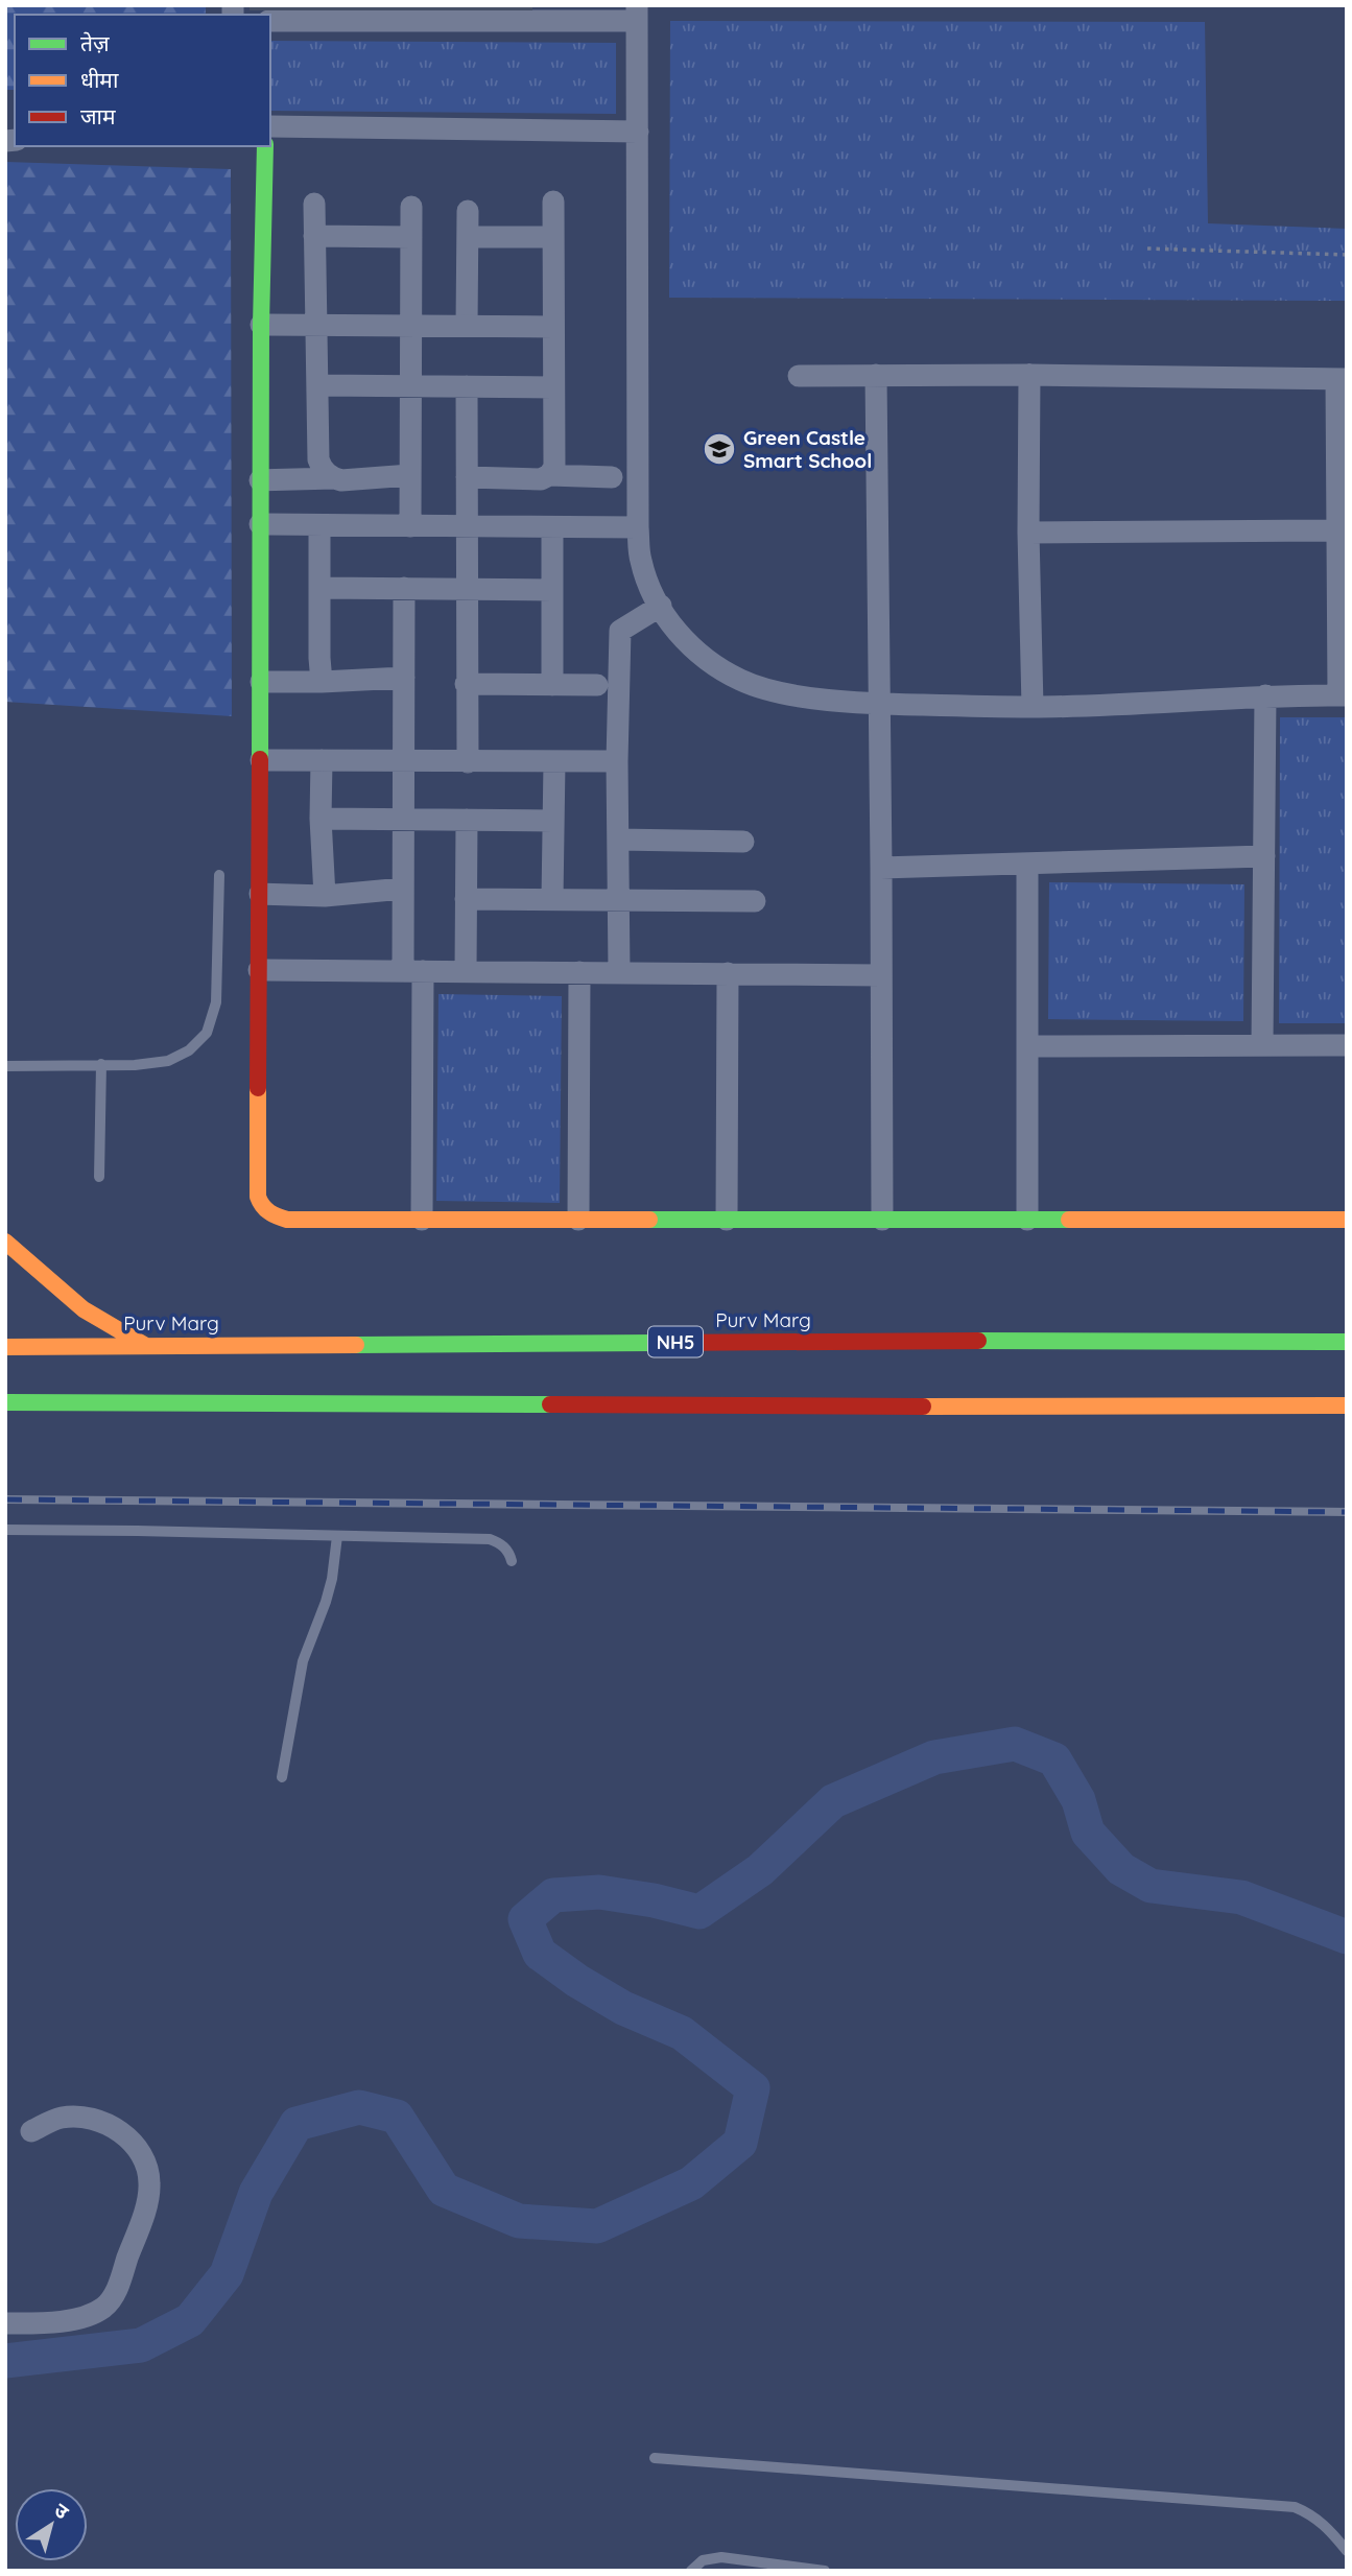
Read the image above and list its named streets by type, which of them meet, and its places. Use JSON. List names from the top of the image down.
{
  "streets": {
    "main road": ["Purv Marg", "NH5"]
  },
  "places": {
    "school or university": ["Green Castle Smart School"]
  },
  "legend": ["तेज़", "धीमा", "जाम"],
  "north": "top right"
}
